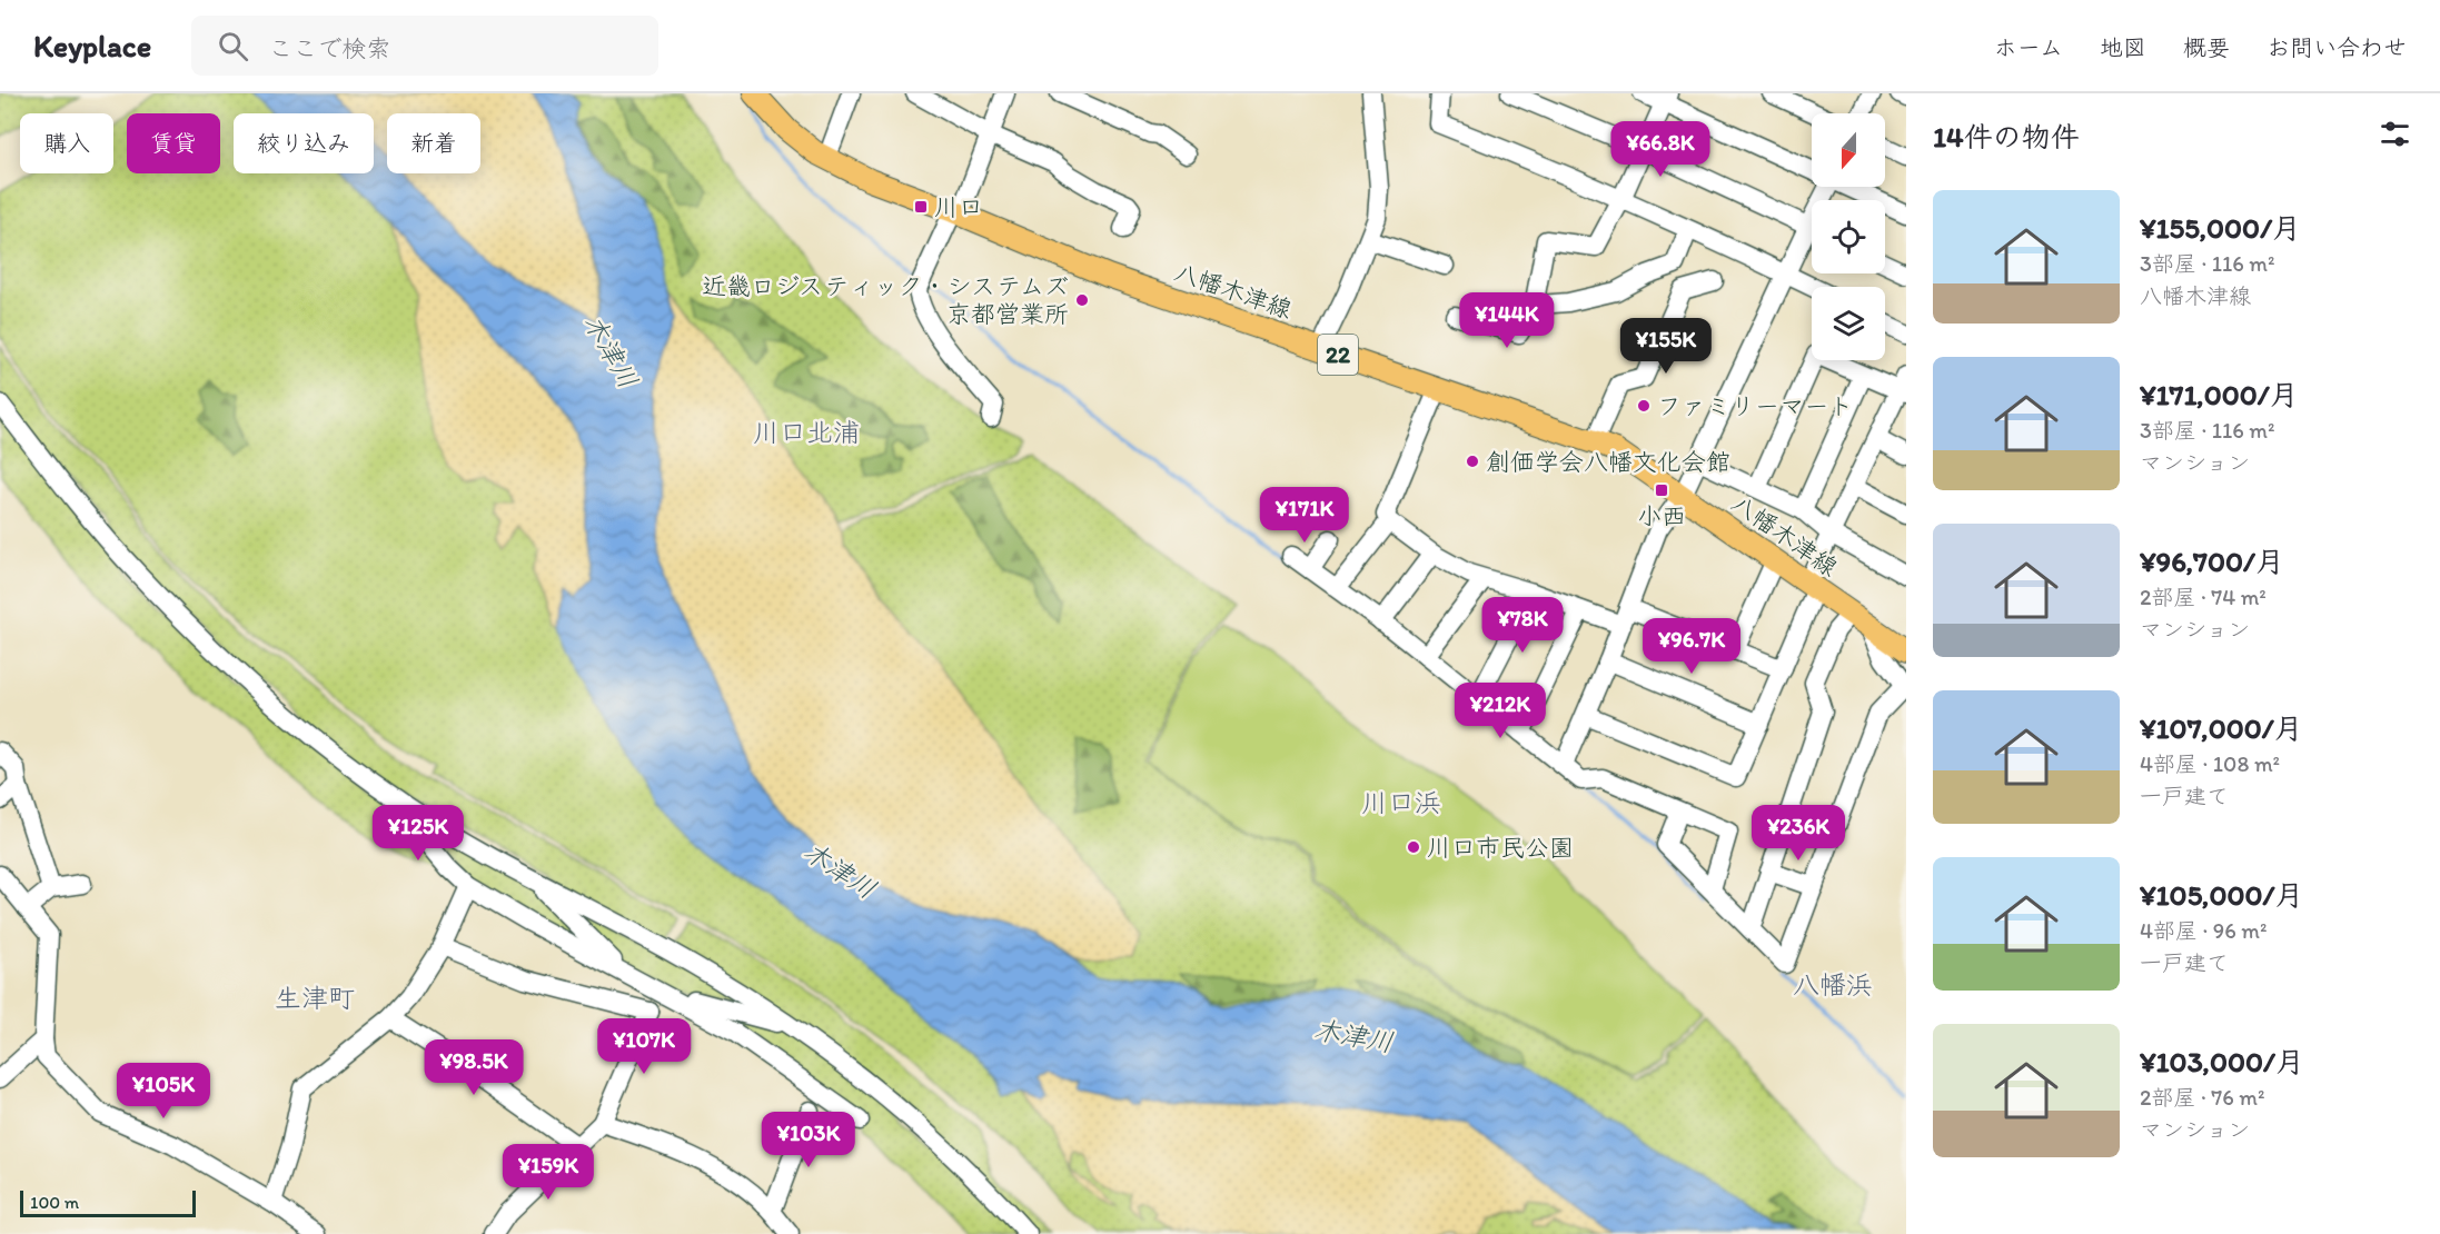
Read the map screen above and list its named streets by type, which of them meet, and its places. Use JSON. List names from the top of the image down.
{
  "streets": {
    "main road": ["八幡木津線", "22"]
  },
  "districts": [
    "川口北浦",
    "川口浜",
    "八幡浜",
    "生津町"
  ],
  "water": ["木津川"],
  "places": {
    "transit": ["川口", "小西"],
    "other": [
      "近畿ロジスティック・システムズ 京都営業所",
      "ファミリーマート",
      "創価学会八幡文化会館",
      "川口市民公園"
    ]
  },
  "scale_bar": "100 m",
  "north": "bottom",
  "page": {
    "header": "Keyplace",
    "search": "ここで検索",
    "nav": [
      "ホーム",
      "地図",
      "概要",
      "お問い合わせ"
    ],
    "heading": "14件の物件",
    "chip": [
      "購入",
      "賃貸",
      "絞り込み",
      "新着"
    ],
    "price": [
      "¥66.8K",
      "¥144K",
      "¥155K",
      "¥171K",
      "¥78K",
      "¥96.7K",
      "¥212K",
      "¥125K",
      "¥236K",
      "¥107K",
      "¥98.5K",
      "¥105K",
      "¥103K",
      "¥159K"
    ],
    "list": [
      {
        "name": "¥155,000/月",
        "note": "3部屋 · 116 m² · 八幡木津線"
      },
      {
        "name": "¥171,000/月",
        "note": "3部屋 · 116 m² · マンション"
      },
      {
        "name": "¥96,700/月",
        "note": "2部屋 · 74 m² · マンション"
      },
      {
        "name": "¥107,000/月",
        "note": "4部屋 · 108 m² · 一戸建て"
      },
      {
        "name": "¥105,000/月",
        "note": "4部屋 · 96 m² · 一戸建て"
      },
      {
        "name": "¥103,000/月",
        "note": "2部屋 · 76 m² · マンション"
      }
    ],
    "scale": "100 m"
  }
}
